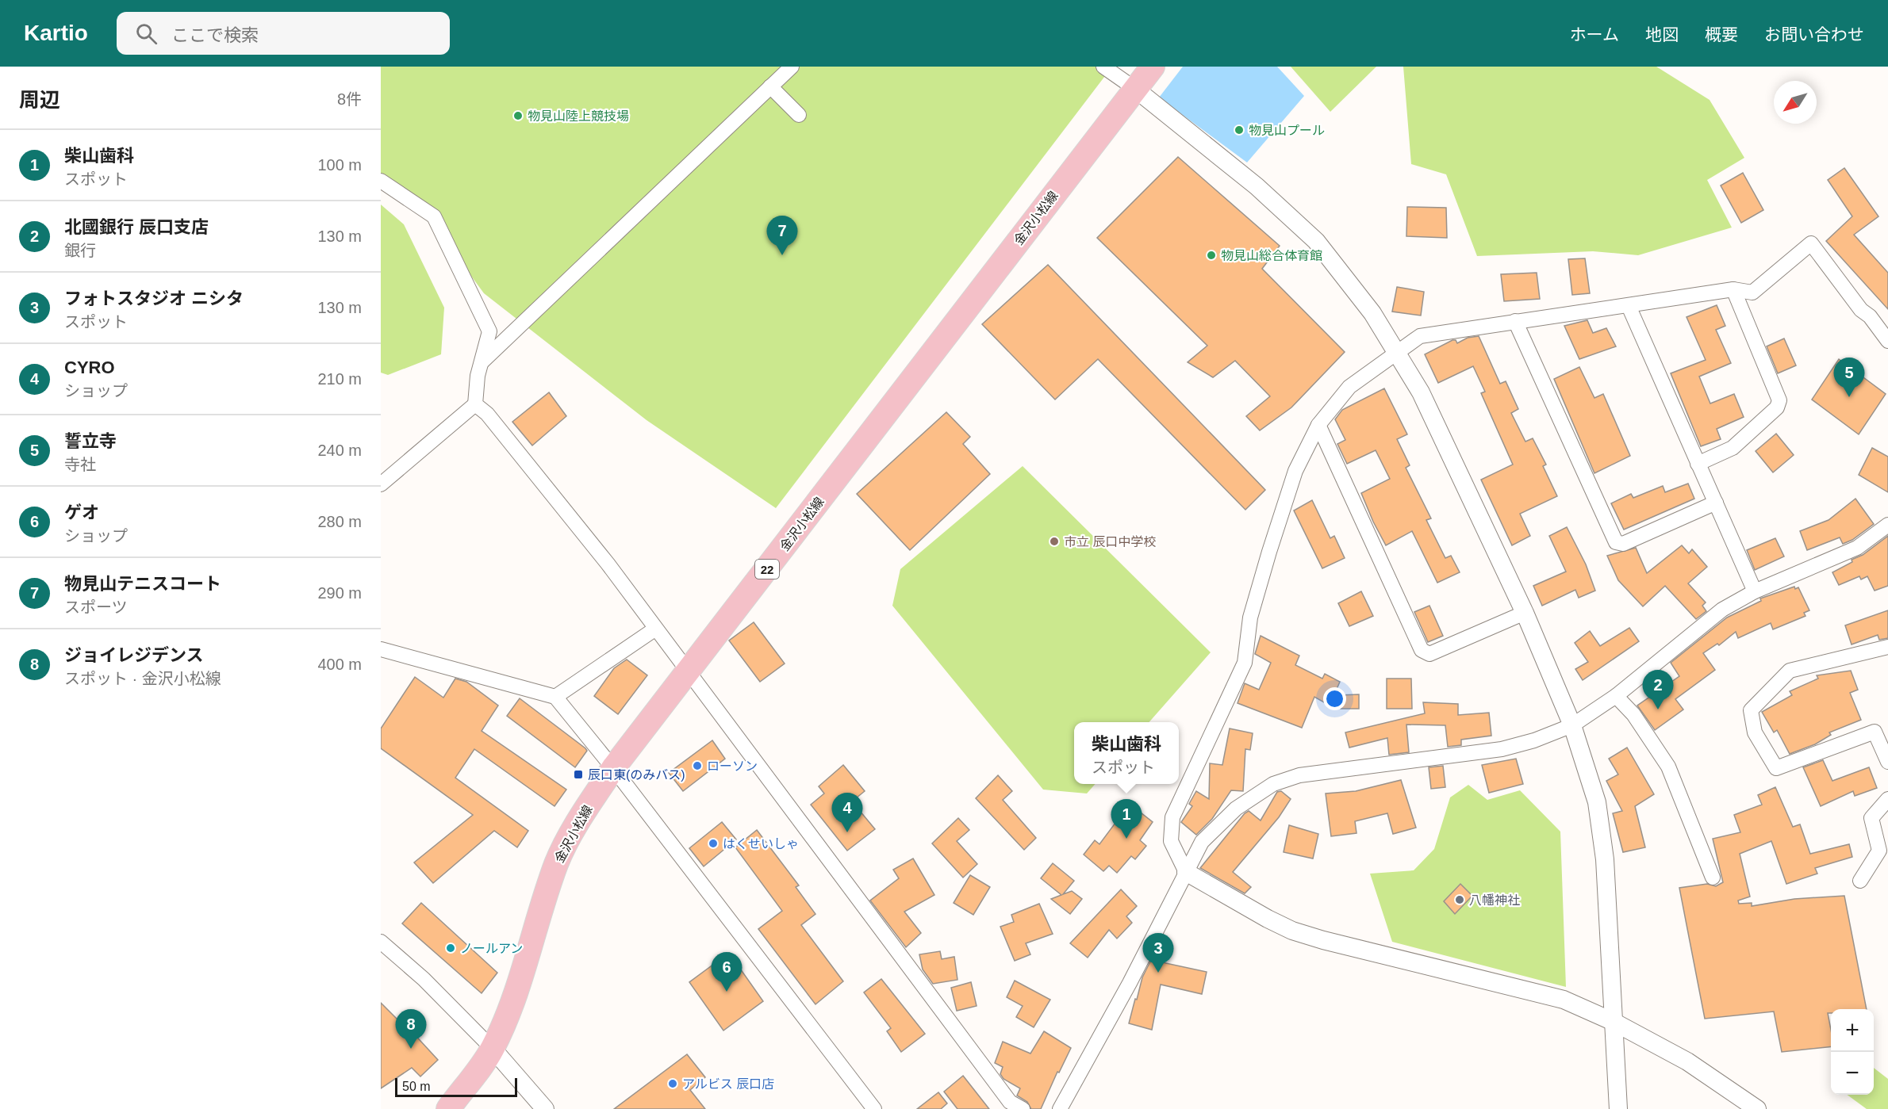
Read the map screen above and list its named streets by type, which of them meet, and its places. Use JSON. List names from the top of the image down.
{
  "streets": {
    "main road": ["金沢小松線", "22"]
  },
  "places": {
    "other": [
      "物見山陸上競技場",
      "物見山プール",
      "物見山総合体育館",
      "市立 辰口中学校",
      "ローソン",
      "はくせいしゃ",
      "八幡神社",
      "ノールアン",
      "アルビス 辰口店"
    ],
    "transit": ["辰口東(のみバス)"]
  },
  "scale_bar": "50 m",
  "north": "bottom left",
  "page": {
    "header": "Kartio",
    "search": "ここで検索",
    "nav": [
      "ホーム",
      "地図",
      "概要",
      "お問い合わせ"
    ],
    "heading": ["周辺", "8件"],
    "list": [
      {
        "mark": "1",
        "name": "柴山歯科",
        "note": "スポット",
        "value": "100 m"
      },
      {
        "mark": "2",
        "name": "北國銀行 辰口支店",
        "note": "銀行",
        "value": "130 m"
      },
      {
        "mark": "3",
        "name": "フォトスタジオ ニシタ",
        "note": "スポット",
        "value": "130 m"
      },
      {
        "mark": "4",
        "name": "CYRO",
        "note": "ショップ",
        "value": "210 m"
      },
      {
        "mark": "5",
        "name": "誓立寺",
        "note": "寺社",
        "value": "240 m"
      },
      {
        "mark": "6",
        "name": "ゲオ",
        "note": "ショップ",
        "value": "280 m"
      },
      {
        "mark": "7",
        "name": "物見山テニスコート",
        "note": "スポーツ",
        "value": "290 m"
      },
      {
        "mark": "8",
        "name": "ジョイレジデンス",
        "note": "スポット · 金沢小松線",
        "value": "400 m"
      }
    ],
    "pins": [
      "7",
      "5",
      "2",
      "4",
      "1",
      "3",
      "6",
      "8"
    ],
    "popup": ["柴山歯科", "スポット"],
    "map_buttons": ["+", "−"],
    "scale": "50 m"
  }
}
